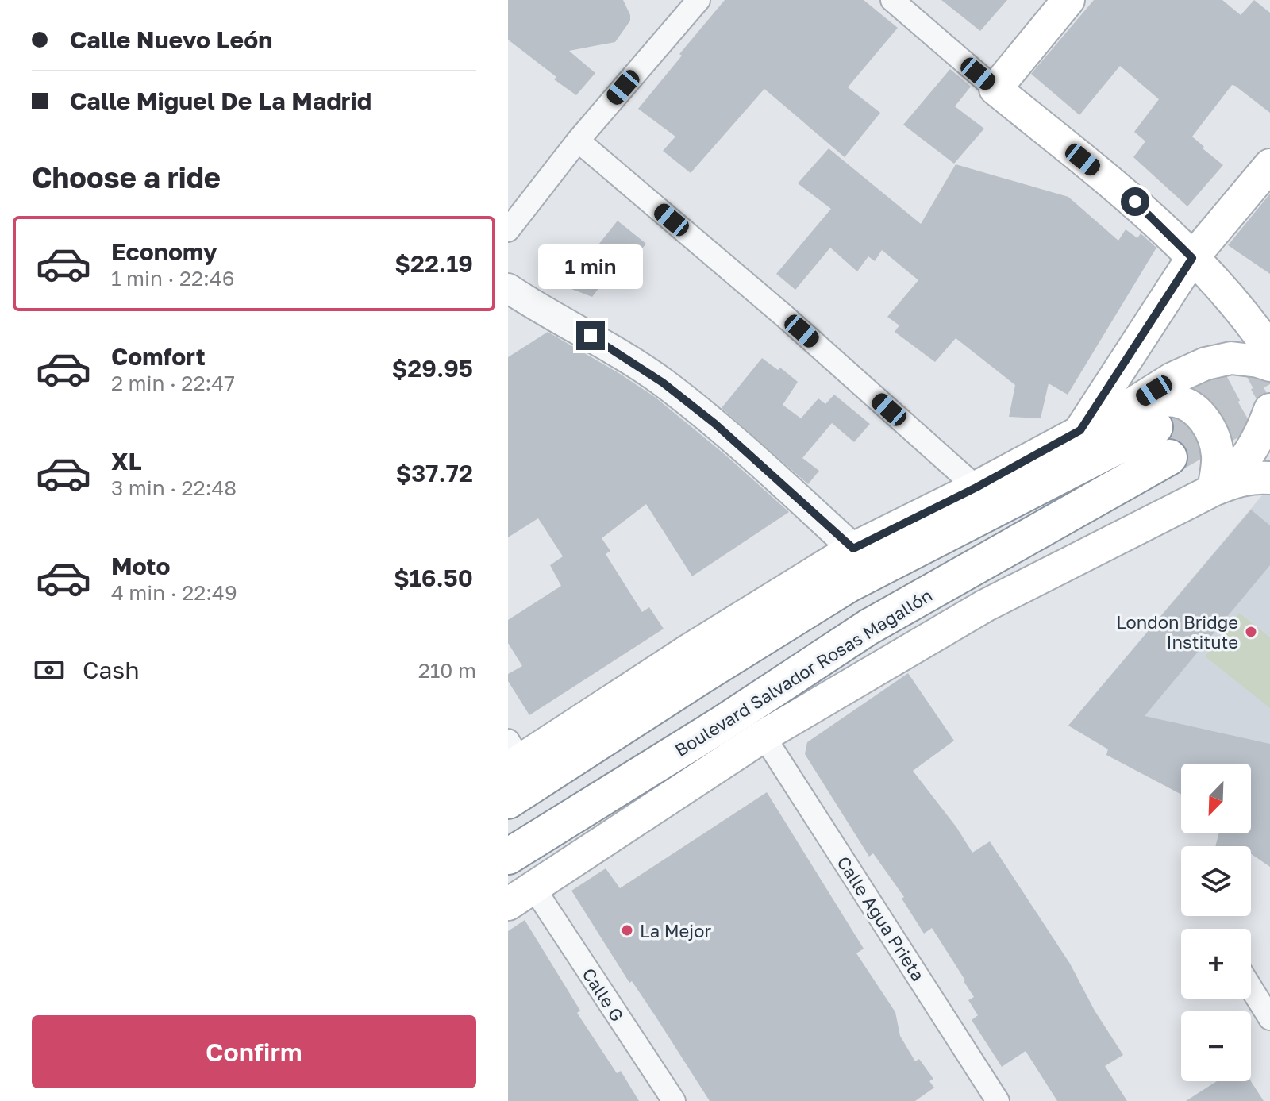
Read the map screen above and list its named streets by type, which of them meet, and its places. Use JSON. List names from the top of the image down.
{
  "streets": {
    "highway": ["Boulevard Salvador Rosas Magallón"],
    "street": ["Calle Agua Prieta", "Calle G"]
  },
  "places": ["London Bridge Institute", "La Mejor"],
  "north": "bottom left",
  "page": {
    "banner": ["Calle Nuevo León", "Calle Miguel De La Madrid"],
    "heading": "Choose a ride",
    "list": [
      {
        "name": "Economy",
        "note": "1 min · 22:46",
        "value": "$22.19"
      },
      {
        "name": "Comfort",
        "note": "2 min · 22:47",
        "value": "$29.95"
      },
      {
        "name": "XL",
        "note": "3 min · 22:48",
        "value": "$37.72"
      },
      {
        "name": "Moto",
        "note": "4 min · 22:49",
        "value": "$16.50"
      }
    ],
    "bubble": "1 min",
    "pay": ["Cash", "210 m"],
    "map_buttons": ["+", "−"],
    "buttons": "Confirm"
  }
}
